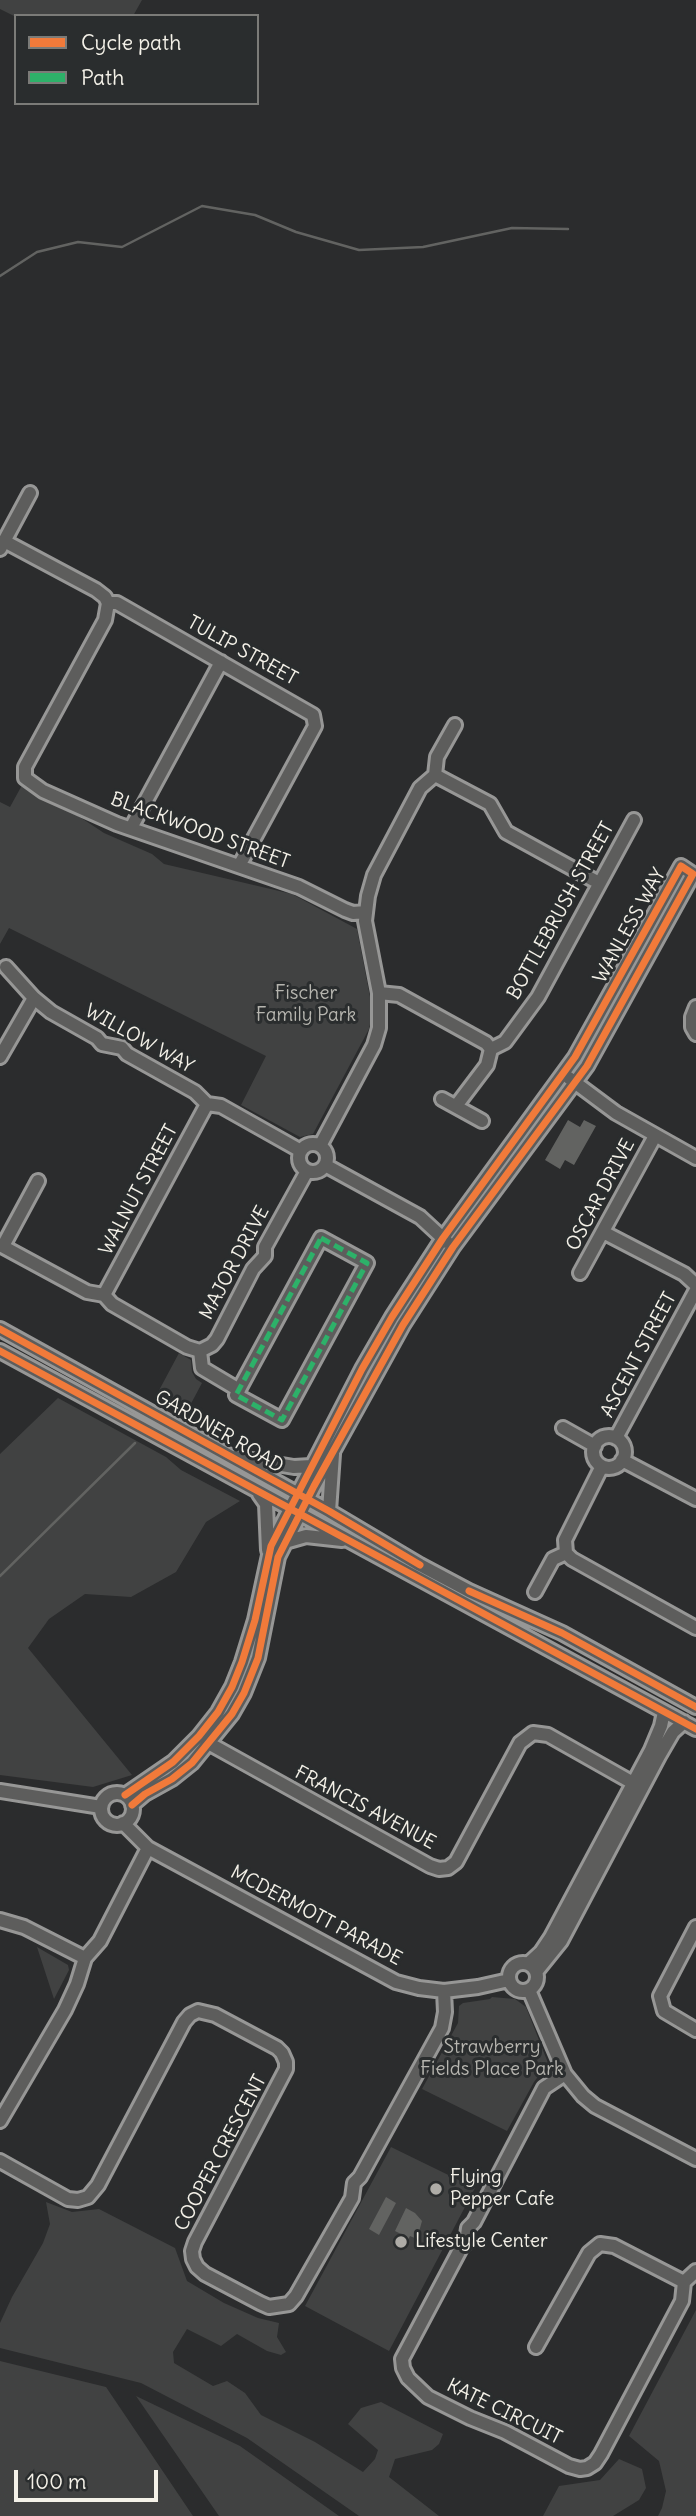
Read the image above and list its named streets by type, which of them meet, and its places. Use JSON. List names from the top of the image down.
{
  "streets": {
    "street": [
      "TULIP STREET",
      "BLACKWOOD STREET",
      "BOTTLEBRUSH STREET",
      "WANLESS WAY",
      "WILLOW WAY",
      "WALNUT STREET",
      "OSCAR DRIVE",
      "MAJOR DRIVE",
      "ASCENT STREET",
      "GARDNER ROAD",
      "FRANCIS AVENUE",
      "MCDERMOTT PARADE",
      "COOPER CRESCENT",
      "KATE CIRCUIT"
    ]
  },
  "crossings": [
    ["TULIP STREET", "BLACKWOOD STREET"],
    ["WANLESS WAY", "GARDNER ROAD"],
    ["WILLOW WAY", "WALNUT STREET"],
    ["WILLOW WAY", "MAJOR DRIVE"],
    ["MCDERMOTT PARADE", "COOPER CRESCENT"]
  ],
  "parks": ["Fischer Family Park", "Strawberry Fields Place Park"],
  "places": ["Flying Pepper Cafe", "Lifestyle Center"],
  "legend": ["Cycle path", "Path"],
  "scale_bar": "100 m"
}
